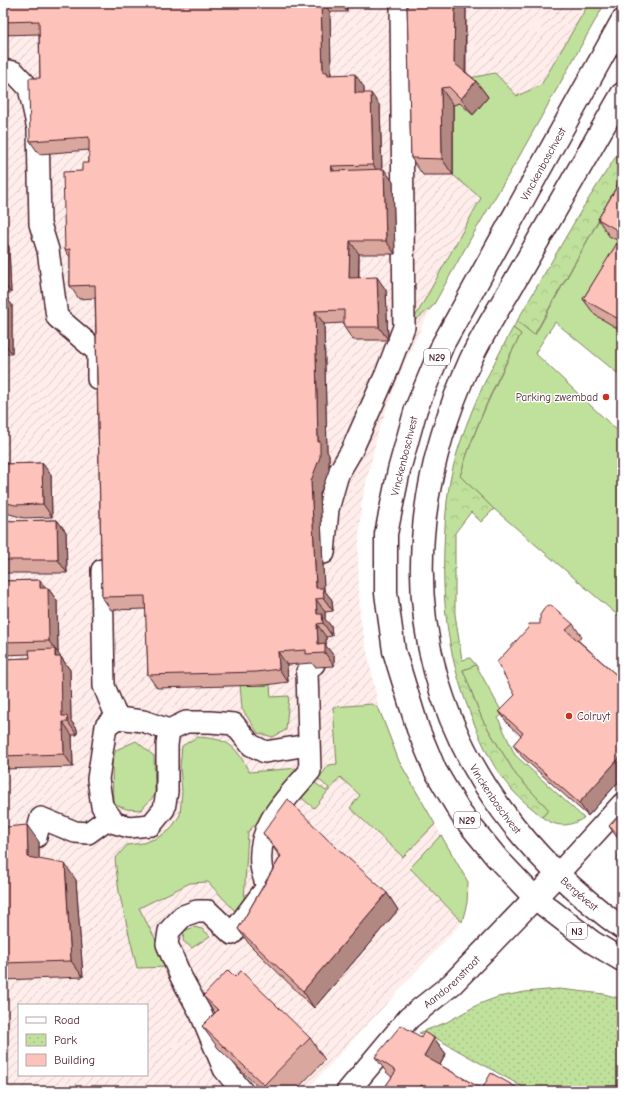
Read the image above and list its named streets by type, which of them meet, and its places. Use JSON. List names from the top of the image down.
{
  "streets": {
    "main road": [
      "Vinckenboschvest",
      "N29",
      "Bergévest",
      "N3",
      "Aandorenstraat"
    ]
  },
  "crossings": [
    ["Vinckenboschvest", "Bergévest"],
    ["Vinckenboschvest", "N3"],
    ["Vinckenboschvest", "Aandorenstraat"],
    ["Bergévest", "Aandorenstraat"],
    ["N3", "Aandorenstraat"]
  ],
  "places": ["Parking zwembad", "Colruyt"],
  "legend": ["Road", "Park", "Building"]
}
